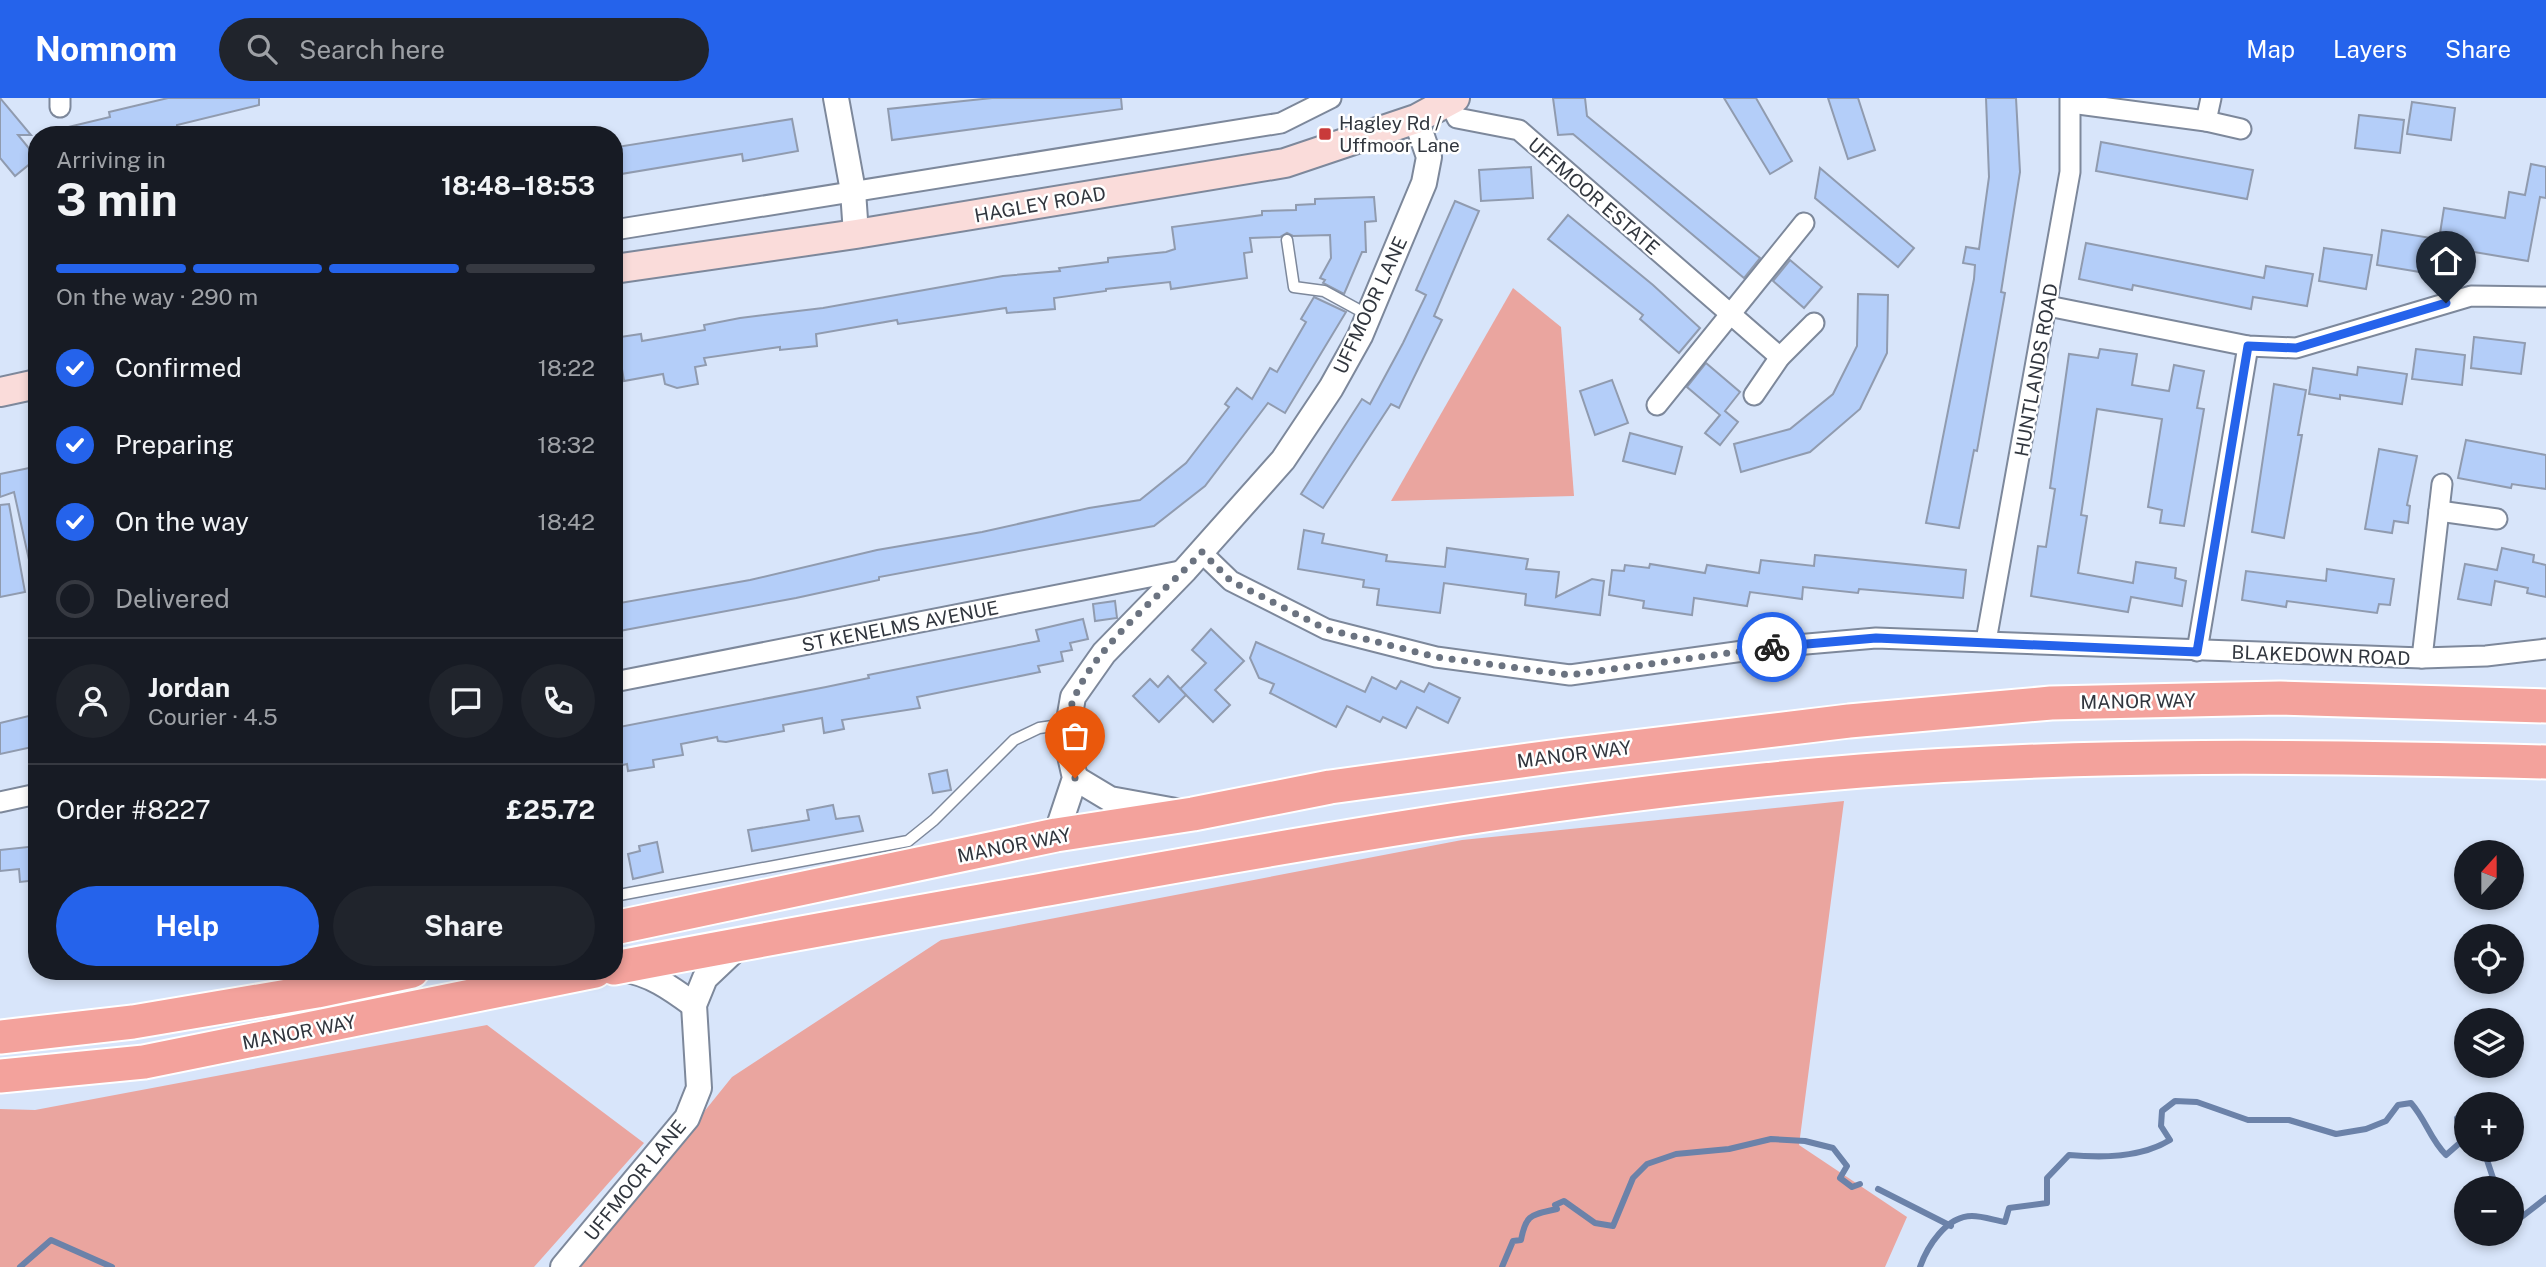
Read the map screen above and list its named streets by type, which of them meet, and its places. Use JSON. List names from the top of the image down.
{
  "streets": {
    "highway": ["MANOR WAY"],
    "main road": ["HAGLEY ROAD"],
    "street": [
      "UFFMOOR ESTATE",
      "UFFMOOR LANE",
      "HUNTLANDS ROAD",
      "ST KENELMS AVENUE",
      "BLAKEDOWN ROAD"
    ]
  },
  "crossings": [
    ["UFFMOOR ESTATE", "HAGLEY ROAD"],
    ["HAGLEY ROAD", "UFFMOOR LANE"],
    ["UFFMOOR LANE", "ST KENELMS AVENUE"],
    ["UFFMOOR LANE", "BLAKEDOWN ROAD"],
    ["HUNTLANDS ROAD", "BLAKEDOWN ROAD"]
  ],
  "places": {
    "transit": ["Hagley Rd / Uffmoor Lane"]
  },
  "north": "top",
  "page": {
    "header": "Nomnom",
    "search": "Search here",
    "nav": ["Map", "Layers", "Share"],
    "heading": ["3 min", "Arriving in", "18:48–18:53"],
    "panel": [
      "Jordan",
      "Courier · 4.5",
      "Order #8227",
      "£25.72"
    ],
    "bar": "On the way · 290 m",
    "list": [
      ["Confirmed", "18:22"],
      ["Preparing", "18:32"],
      ["On the way", "18:42"],
      "Delivered"
    ],
    "map_buttons": ["+", "−"],
    "buttons": ["Help", "Share"]
  }
}
